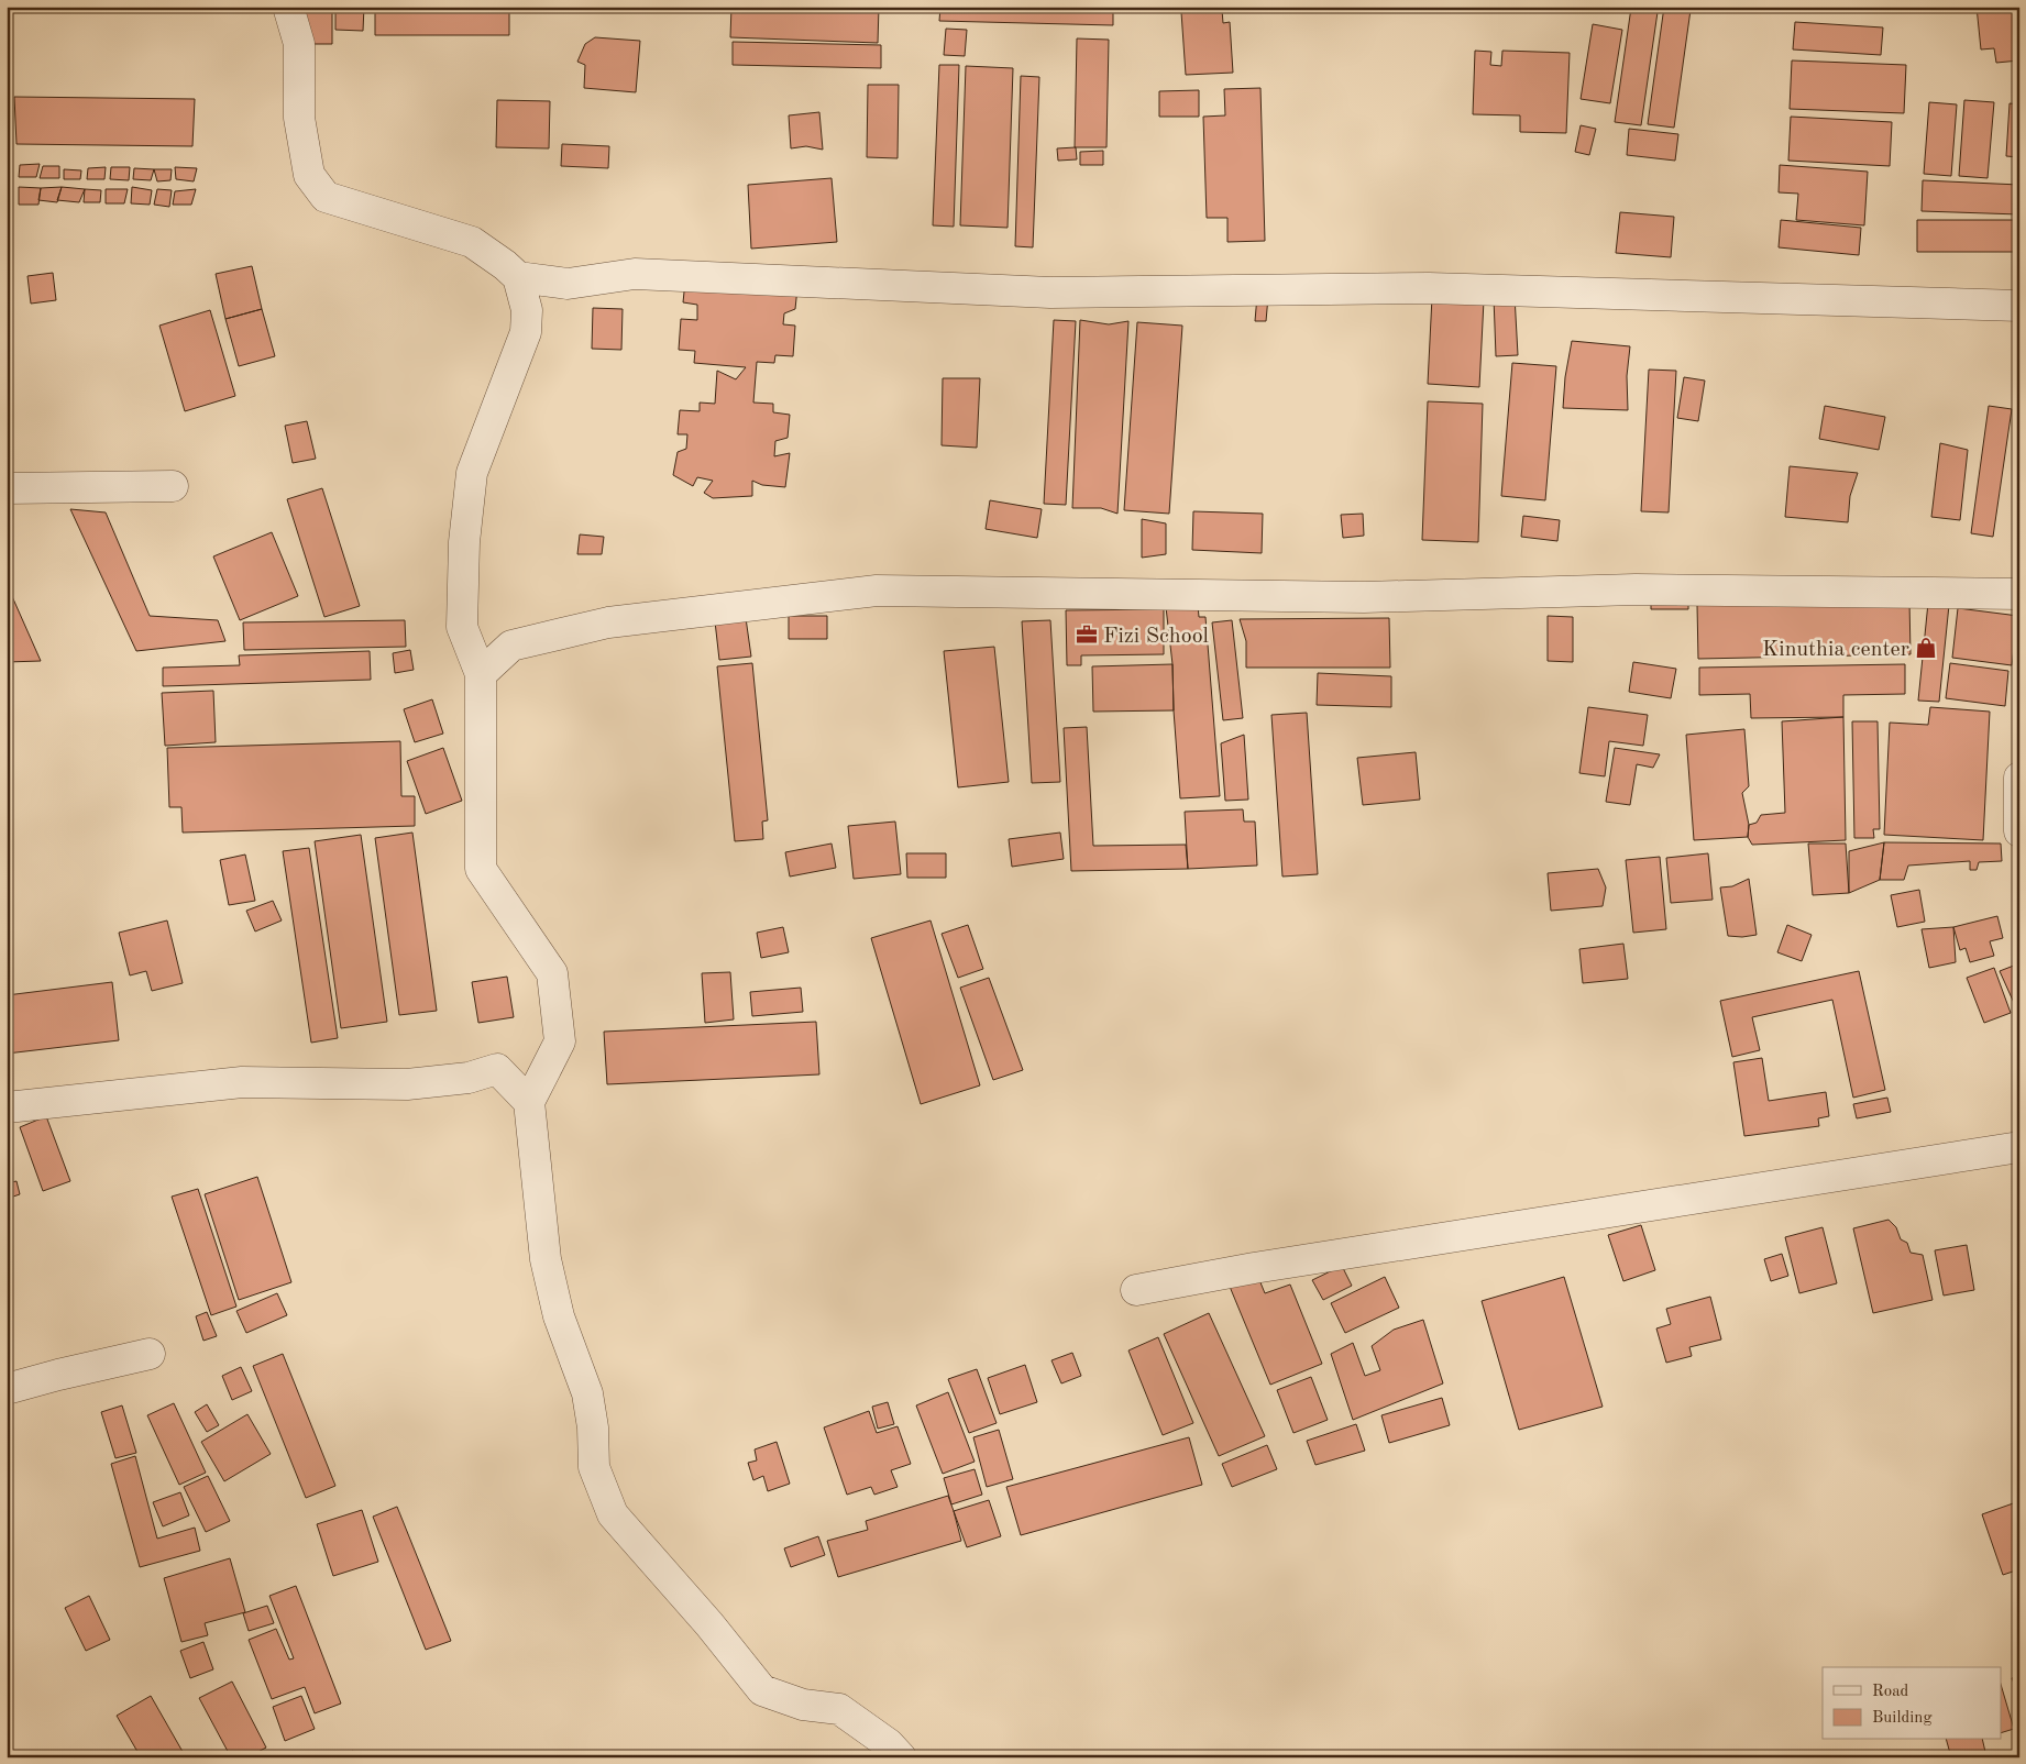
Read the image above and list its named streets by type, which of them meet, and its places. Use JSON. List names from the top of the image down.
{
  "places": {
    "office": ["Fizi School"],
    "shop": ["Kinuthia center"]
  },
  "legend": ["Road", "Building"]
}
